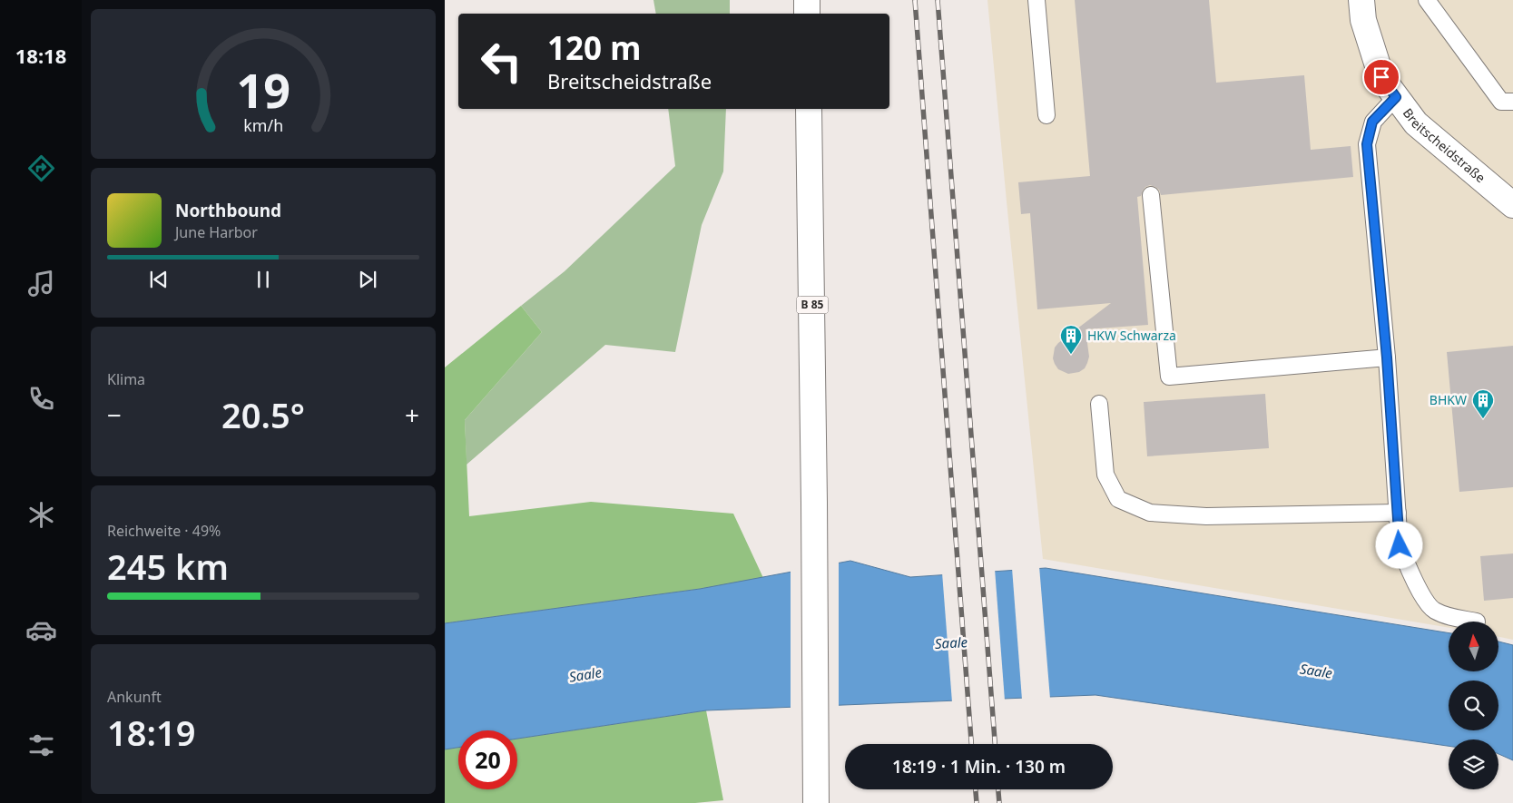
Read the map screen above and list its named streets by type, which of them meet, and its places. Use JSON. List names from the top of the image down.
{
  "streets": {
    "main road": ["Breitscheidstraße", "B 85"]
  },
  "water": ["Saale"],
  "places": {
    "building": ["HKW Schwarza", "BHKW"]
  },
  "north": "top",
  "page": {
    "tabs": "18:18",
    "turn": ["120 m", "Breitscheidstraße"],
    "song": ["Northbound", "June Harbor"],
    "tile": [
      "Klima",
      ["Reichweite · 49%", "245 km"],
      ["Ankunft", "18:19"]
    ],
    "heat": ["−", "20.5°", "+"],
    "limit": "20",
    "trip": "18:19 · 1 Min. · 130 m",
    "gauge": ["19", "km/h"]
  }
}
